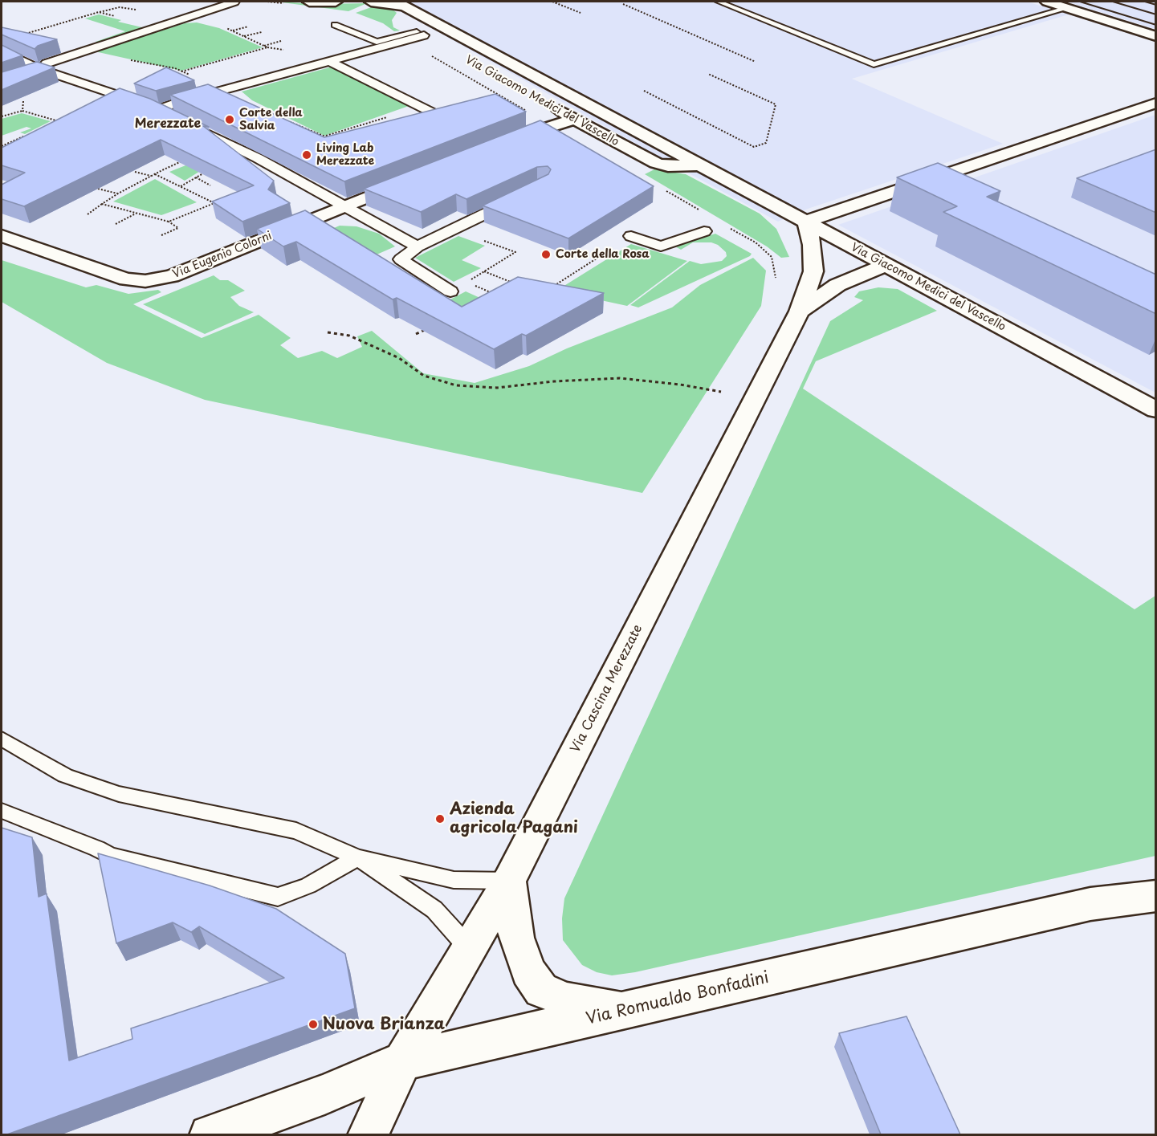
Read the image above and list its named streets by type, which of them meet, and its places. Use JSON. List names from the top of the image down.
{
  "streets": {
    "street": [
      "Via Giacomo Medici del Vascello",
      "Via Eugenio Colorni",
      "Via Cascina Merezzate",
      "Via Romualdo Bonfadini"
    ]
  },
  "crossings": [
    ["Via Giacomo Medici del Vascello", "Via Cascina Merezzate"],
    ["Via Cascina Merezzate", "Via Romualdo Bonfadini"]
  ],
  "districts": ["Merezzate"],
  "places": [
    "Corte della Salvia",
    "Living Lab Merezzate",
    "Corte della Rosa",
    "Azienda agricola Pagani",
    "Nuova Brianza"
  ]
}
